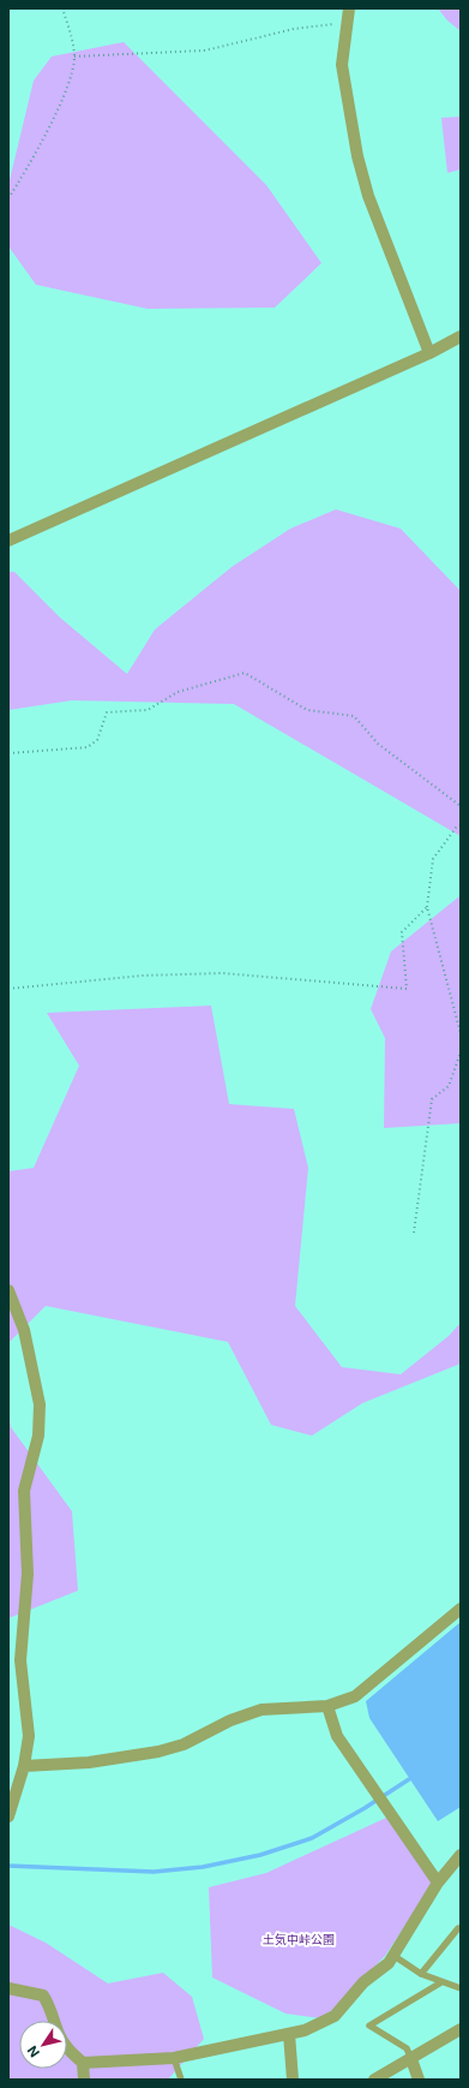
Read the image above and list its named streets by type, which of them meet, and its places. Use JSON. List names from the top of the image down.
{
  "parks": ["土気中峠公園"],
  "north": "bottom left"
}
